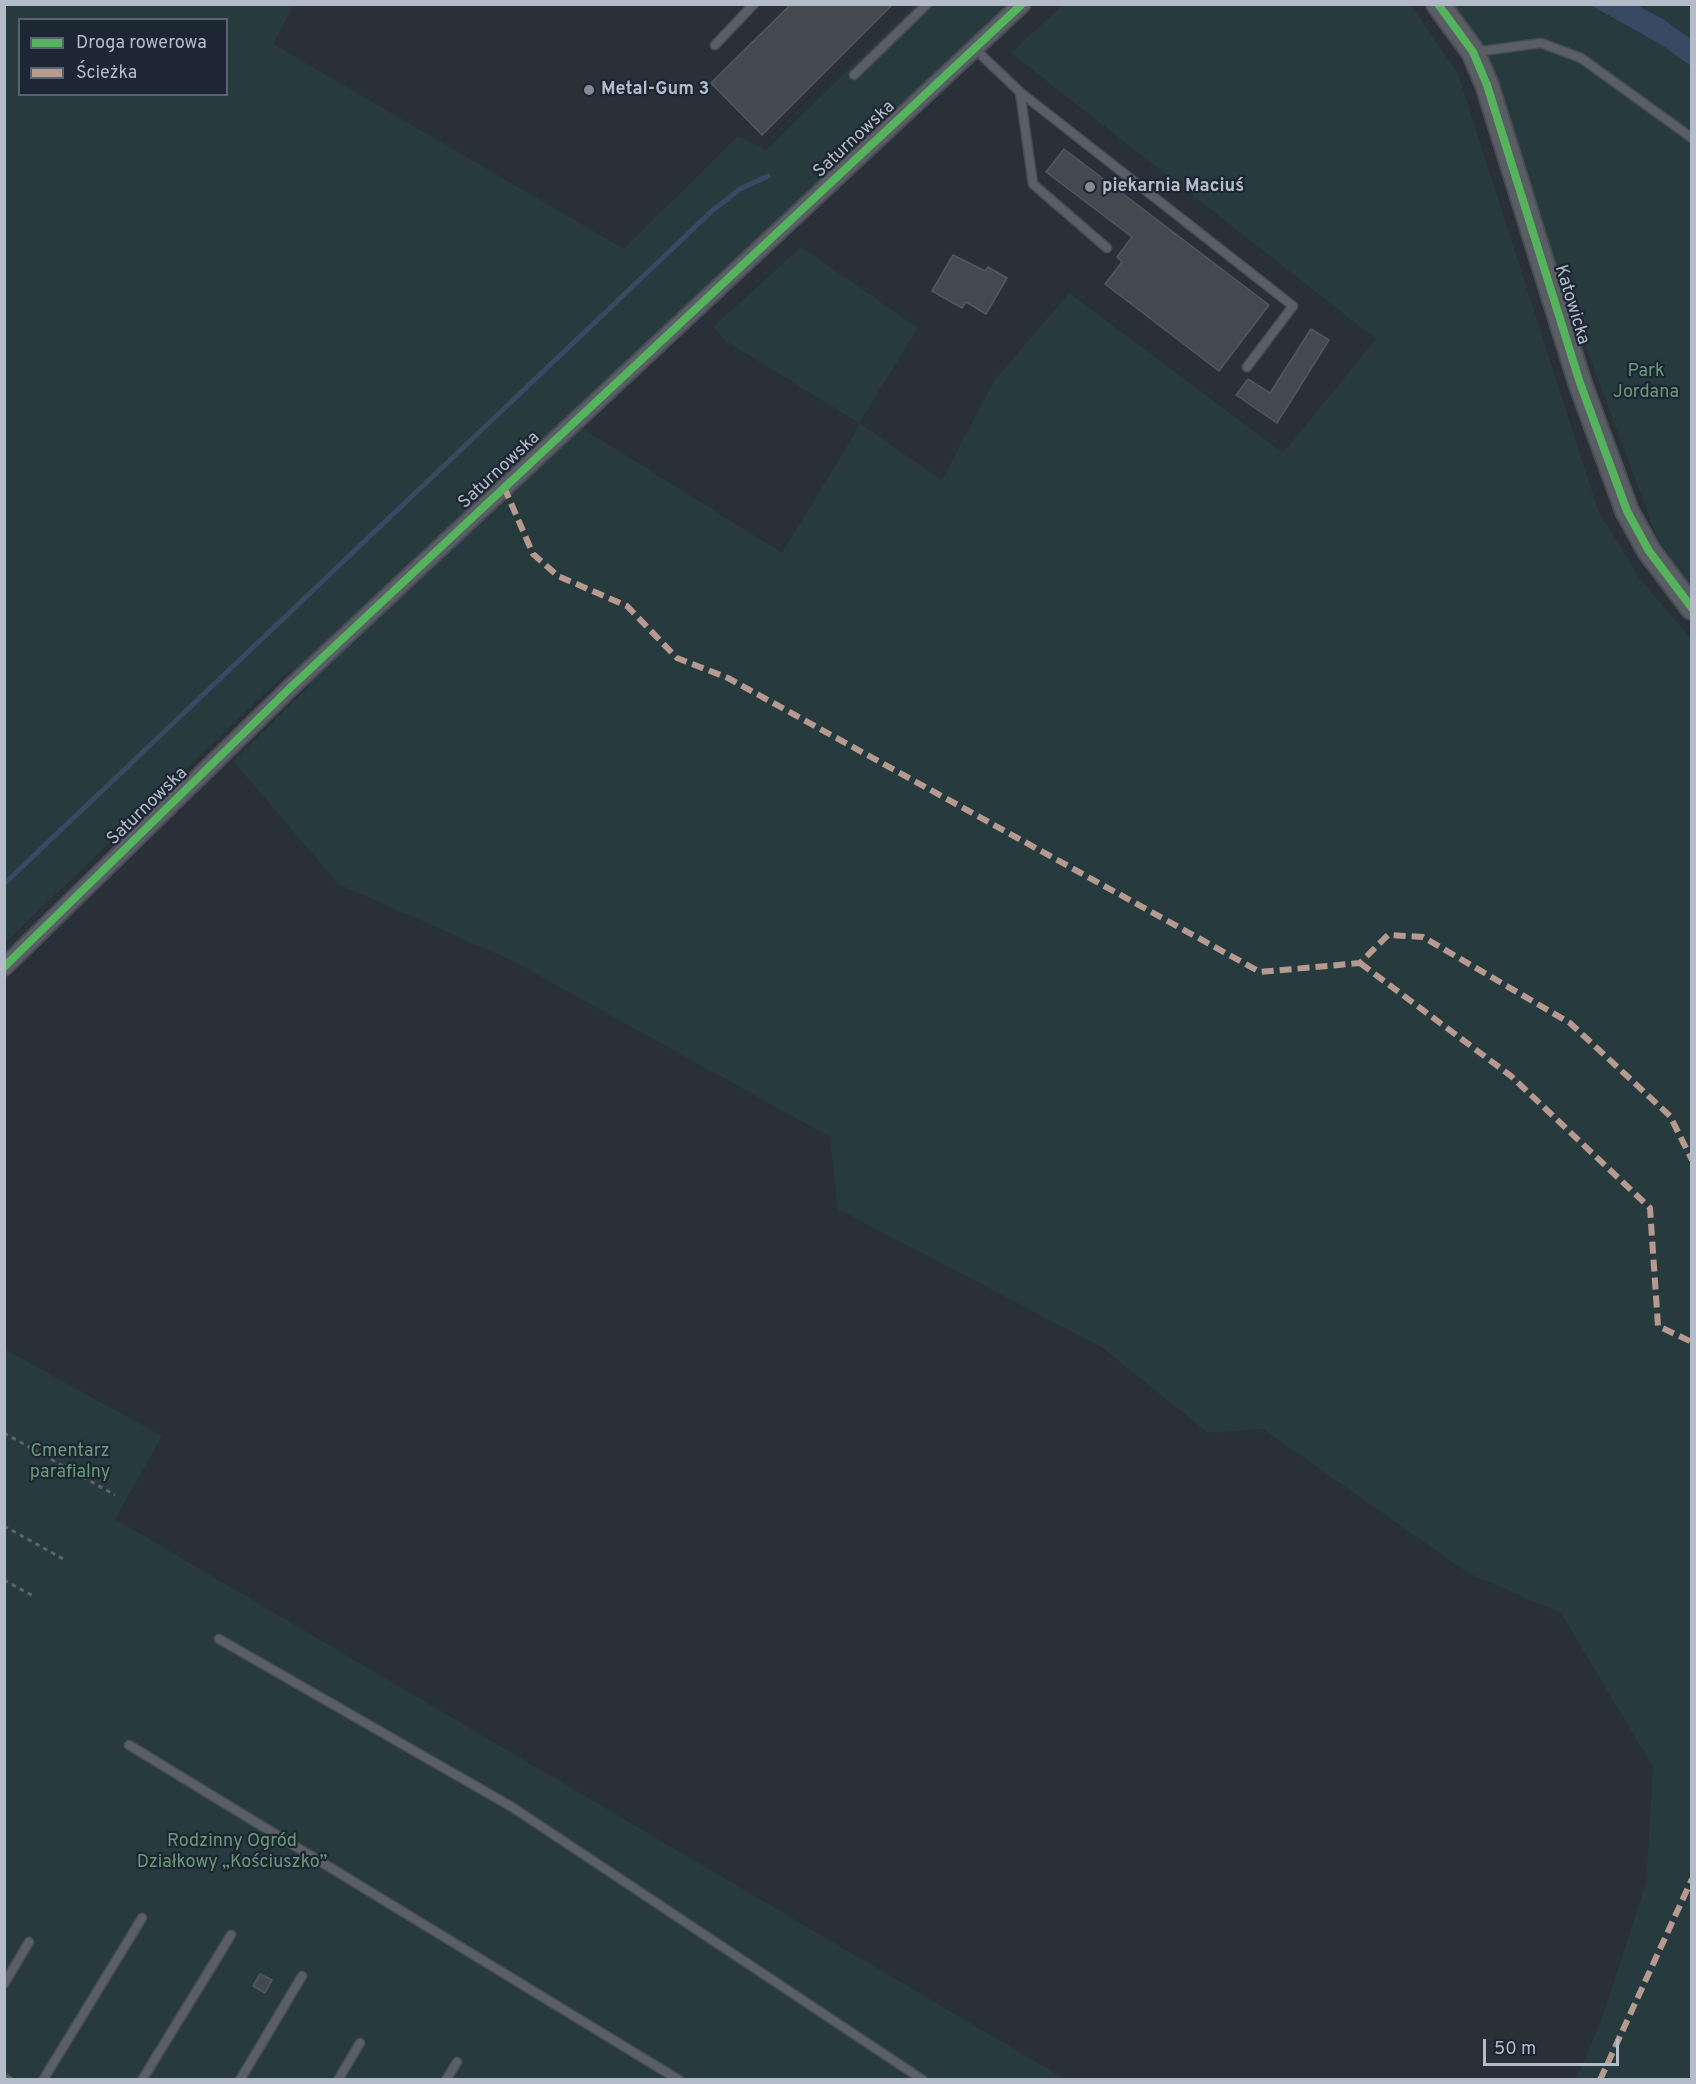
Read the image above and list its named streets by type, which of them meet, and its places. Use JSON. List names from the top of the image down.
{
  "streets": {
    "street": ["Saturnowska", "Katowicka"]
  },
  "parks": ["Park Jordana", "Cmentarz parafialny", "Rodzinny Ogród Działkowy „Kościuszko”"],
  "places": ["Metal-Gum 3", "piekarnia Maciuś"],
  "legend": ["Droga rowerowa", "Ścieżka"],
  "scale_bar": "50 m"
}
